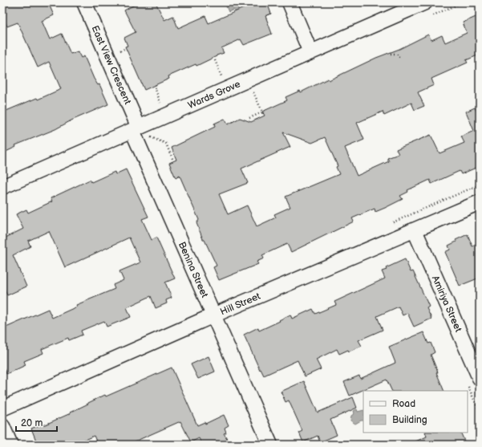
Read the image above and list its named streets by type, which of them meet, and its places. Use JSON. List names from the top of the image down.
{
  "streets": {
    "street": [
      "East View Crescent",
      "Wards Grove",
      "Benina Street",
      "Hill Street",
      "Amiriya Street"
    ]
  },
  "crossings": [
    ["East View Crescent", "Wards Grove"],
    ["East View Crescent", "Benina Street"],
    ["Wards Grove", "Benina Street"],
    ["Benina Street", "Hill Street"],
    ["Hill Street", "Amiriya Street"]
  ],
  "legend": ["Road", "Building"],
  "scale_bar": "20 m"
}
